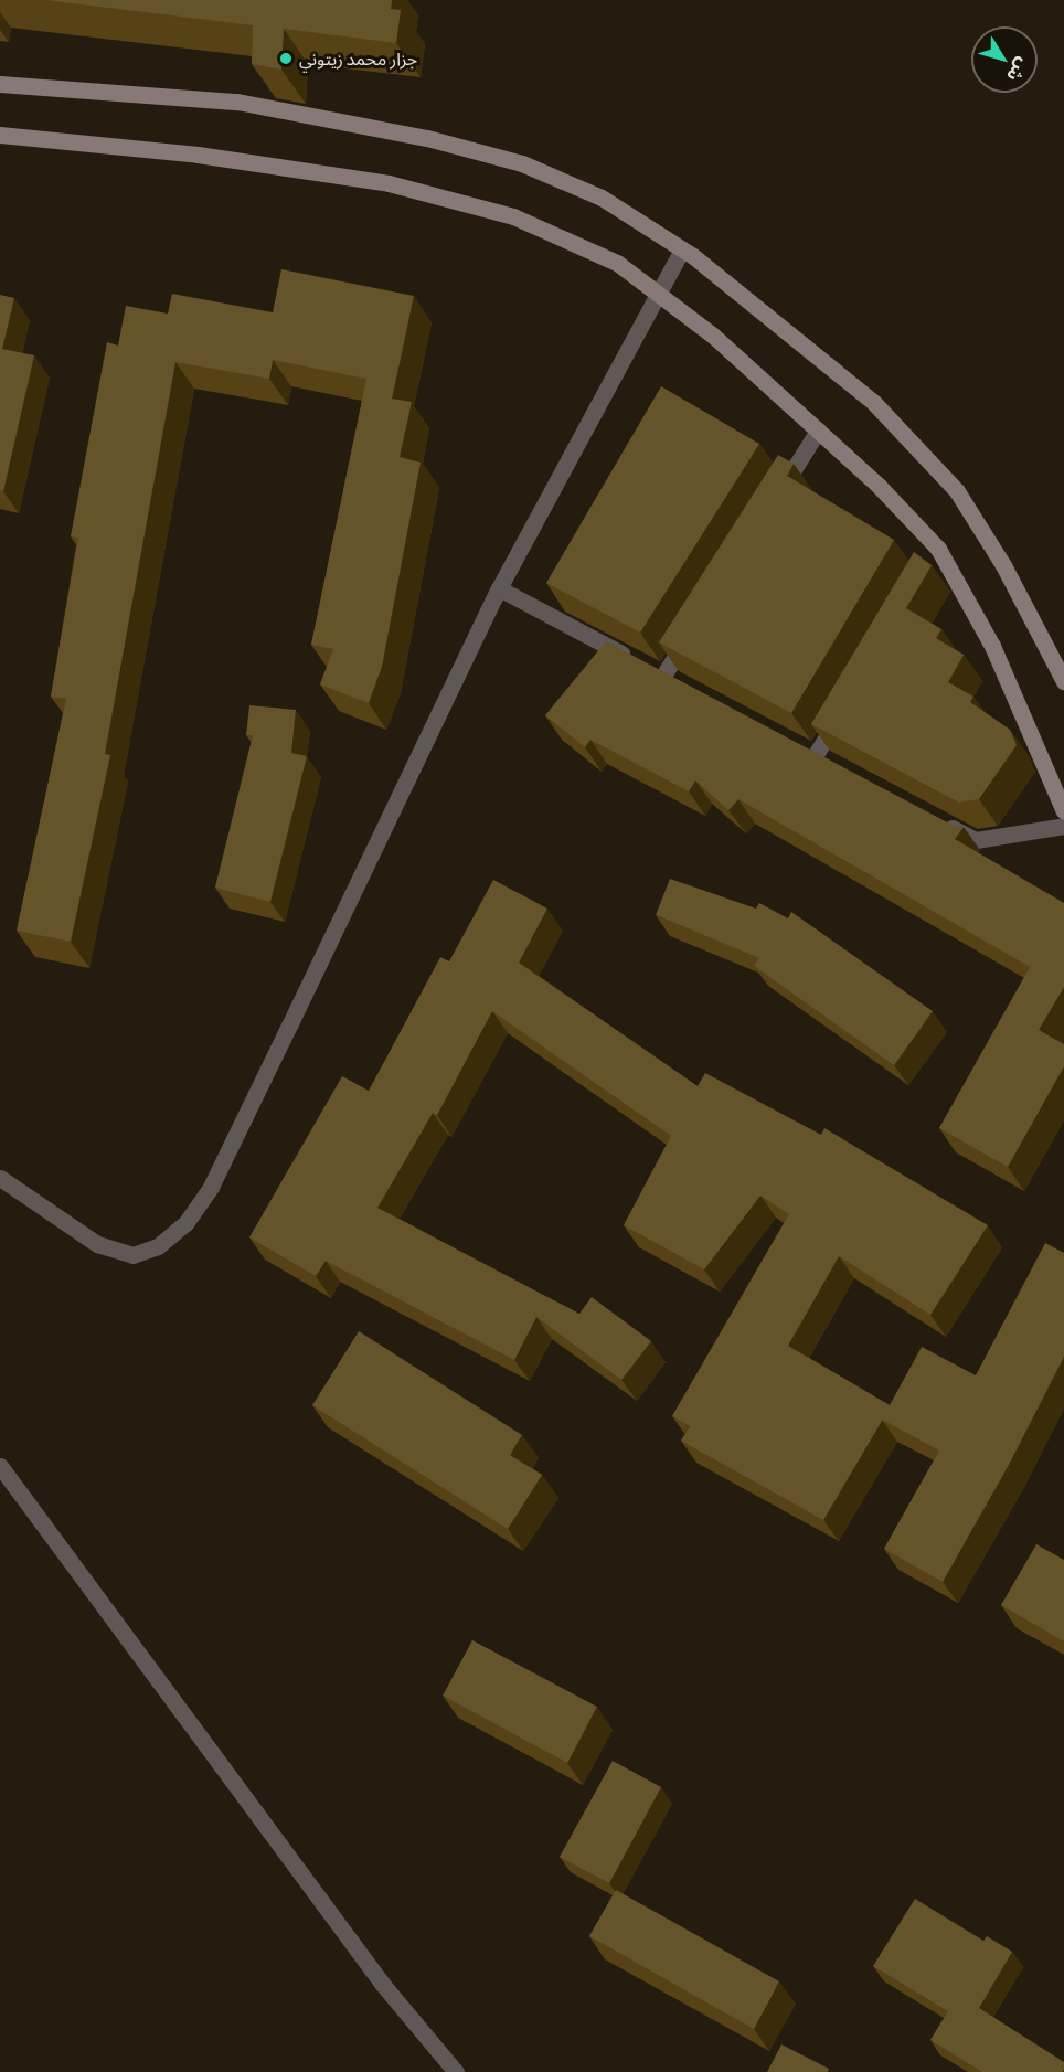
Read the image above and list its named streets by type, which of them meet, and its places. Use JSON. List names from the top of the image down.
{
  "places": ["جزار محمد زيتوني"],
  "north": "bottom right"
}
